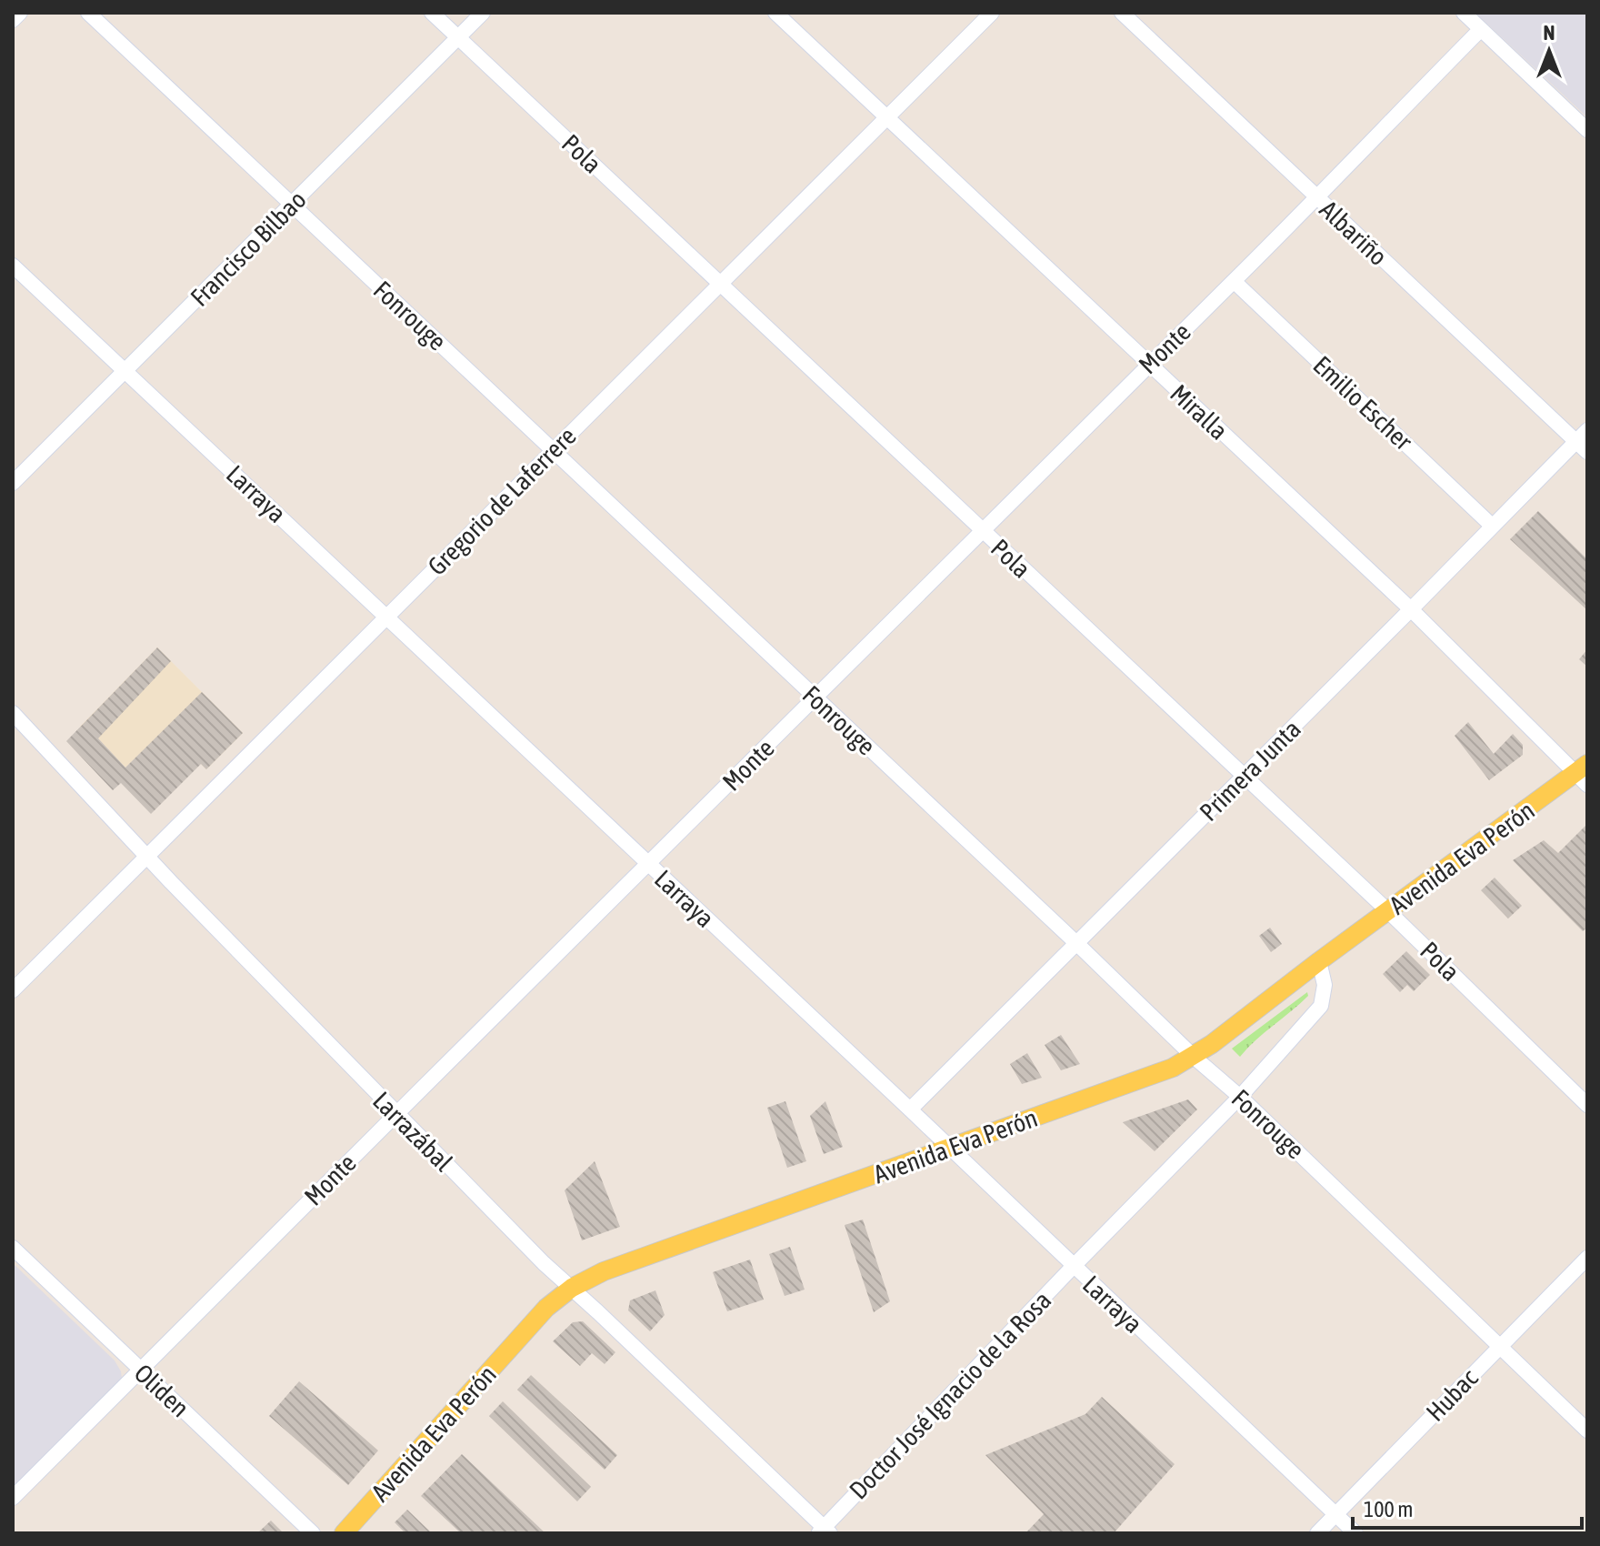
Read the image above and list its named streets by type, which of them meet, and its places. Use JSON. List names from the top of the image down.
{
  "streets": {
    "main road": ["Avenida Eva Perón"],
    "street": [
      "Pola",
      "Albariño",
      "Francisco Bilbao",
      "Fonrouge",
      "Monte",
      "Emilio Escher",
      "Miralla",
      "Larraya",
      "Gregorio de Laferrere",
      "Primera Junta",
      "Larrazábal",
      "Oliden",
      "Doctor José Ignacio de la Rosa",
      "Hubac"
    ]
  },
  "crossings": [
    ["Pola", "Francisco Bilbao"],
    ["Pola", "Monte"],
    ["Pola", "Gregorio de Laferrere"],
    ["Pola", "Primera Junta"],
    ["Pola", "Avenida Eva Perón"],
    ["Albariño", "Monte"],
    ["Albariño", "Primera Junta"],
    ["Francisco Bilbao", "Fonrouge"],
    ["Francisco Bilbao", "Larraya"],
    ["Fonrouge", "Monte"],
    ["Fonrouge", "Gregorio de Laferrere"],
    ["Fonrouge", "Primera Junta"],
    ["Fonrouge", "Avenida Eva Perón"],
    ["Fonrouge", "Doctor José Ignacio de la Rosa"],
    ["Fonrouge", "Hubac"],
    ["Monte", "Emilio Escher"],
    ["Monte", "Miralla"],
    ["Monte", "Larraya"],
    ["Monte", "Larrazábal"],
    ["Monte", "Oliden"],
    ["Emilio Escher", "Primera Junta"],
    ["Miralla", "Gregorio de Laferrere"],
    ["Miralla", "Primera Junta"],
    ["Miralla", "Avenida Eva Perón"],
    ["Larraya", "Gregorio de Laferrere"],
    ["Larraya", "Primera Junta"],
    ["Larraya", "Avenida Eva Perón"],
    ["Larraya", "Doctor José Ignacio de la Rosa"],
    ["Larraya", "Hubac"],
    ["Gregorio de Laferrere", "Larrazábal"],
    ["Avenida Eva Perón", "Larrazábal"],
    ["Avenida Eva Perón", "Doctor José Ignacio de la Rosa"],
    ["Larrazábal", "Doctor José Ignacio de la Rosa"]
  ],
  "scale_bar": "100 m",
  "north": "top"
}
